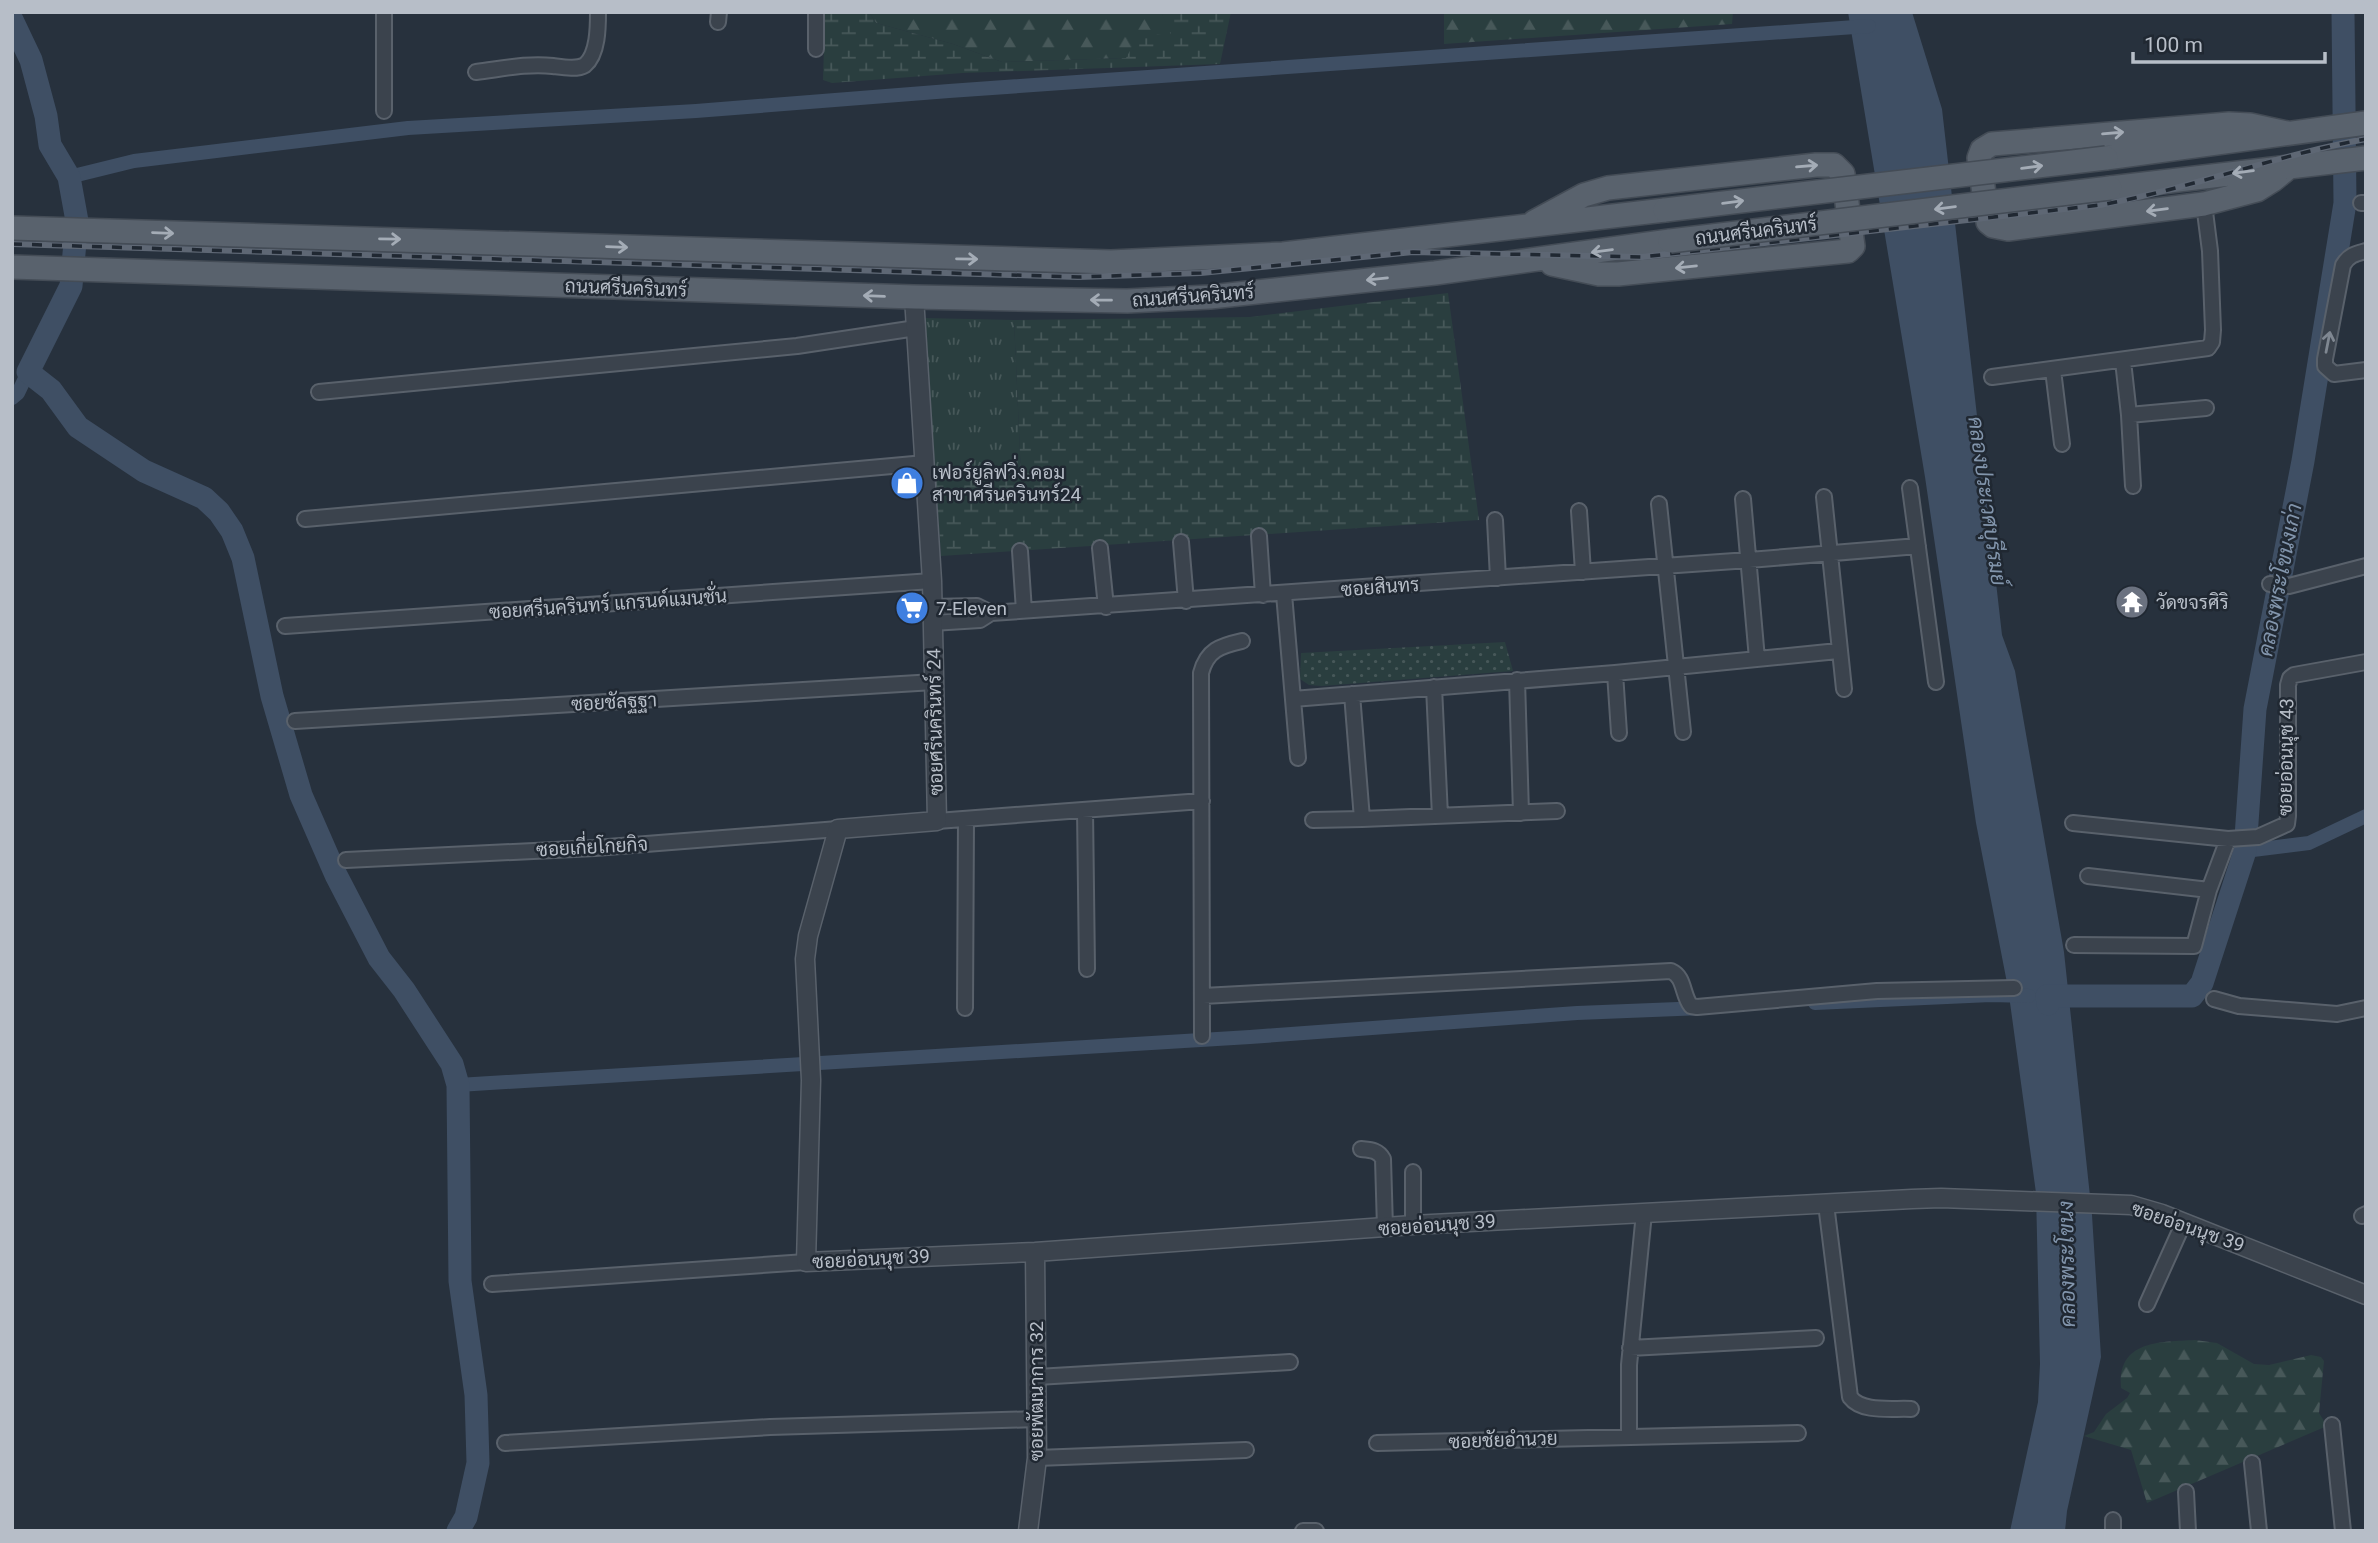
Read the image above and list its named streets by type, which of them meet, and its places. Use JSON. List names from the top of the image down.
{
  "streets": {
    "main road": ["ถนนศรีนครินทร์"],
    "street": [
      "ซอยสินทร",
      "ซอยศรีนครินทร์ แกรนด์แมนชั่น",
      "ซอยชัลฐฐา",
      "ซอยศรีนครินทร์ 24",
      "ซอยอ่อนนุช 43",
      "ซอยเกี่ยโกยกิจ",
      "ซอยอ่อนนุช 39",
      "ซอยพัฒนาการ 32",
      "ซอยชัยอำนวย"
    ]
  },
  "crossings": [
    ["ถนนศรีนครินทร์", "ซอยศรีนครินทร์ 24"],
    ["ซอยสินทร", "ซอยศรีนครินทร์ 24"],
    ["ซอยศรีนครินทร์ แกรนด์แมนชั่น", "ซอยศรีนครินทร์ 24"],
    ["ซอยชัลฐฐา", "ซอยศรีนครินทร์ 24"],
    ["ซอยศรีนครินทร์ 24", "ซอยเกี่ยโกยกิจ"],
    ["ซอยอ่อนนุช 39", "ซอยพัฒนาการ 32"]
  ],
  "water": ["คลองประเวศบุรีรมย์", "คลองพระโขนงเก่า", "คลองพระโขนง"],
  "places": {
    "shop": ["เฟอร์ยูลิฟวิ่ง.คอม สาขาศรีนครินทร์24"],
    "temple": ["วัดขจรศิริ"],
    "supermarket": ["7-Eleven"]
  },
  "scale_bar": "100 m"
}
